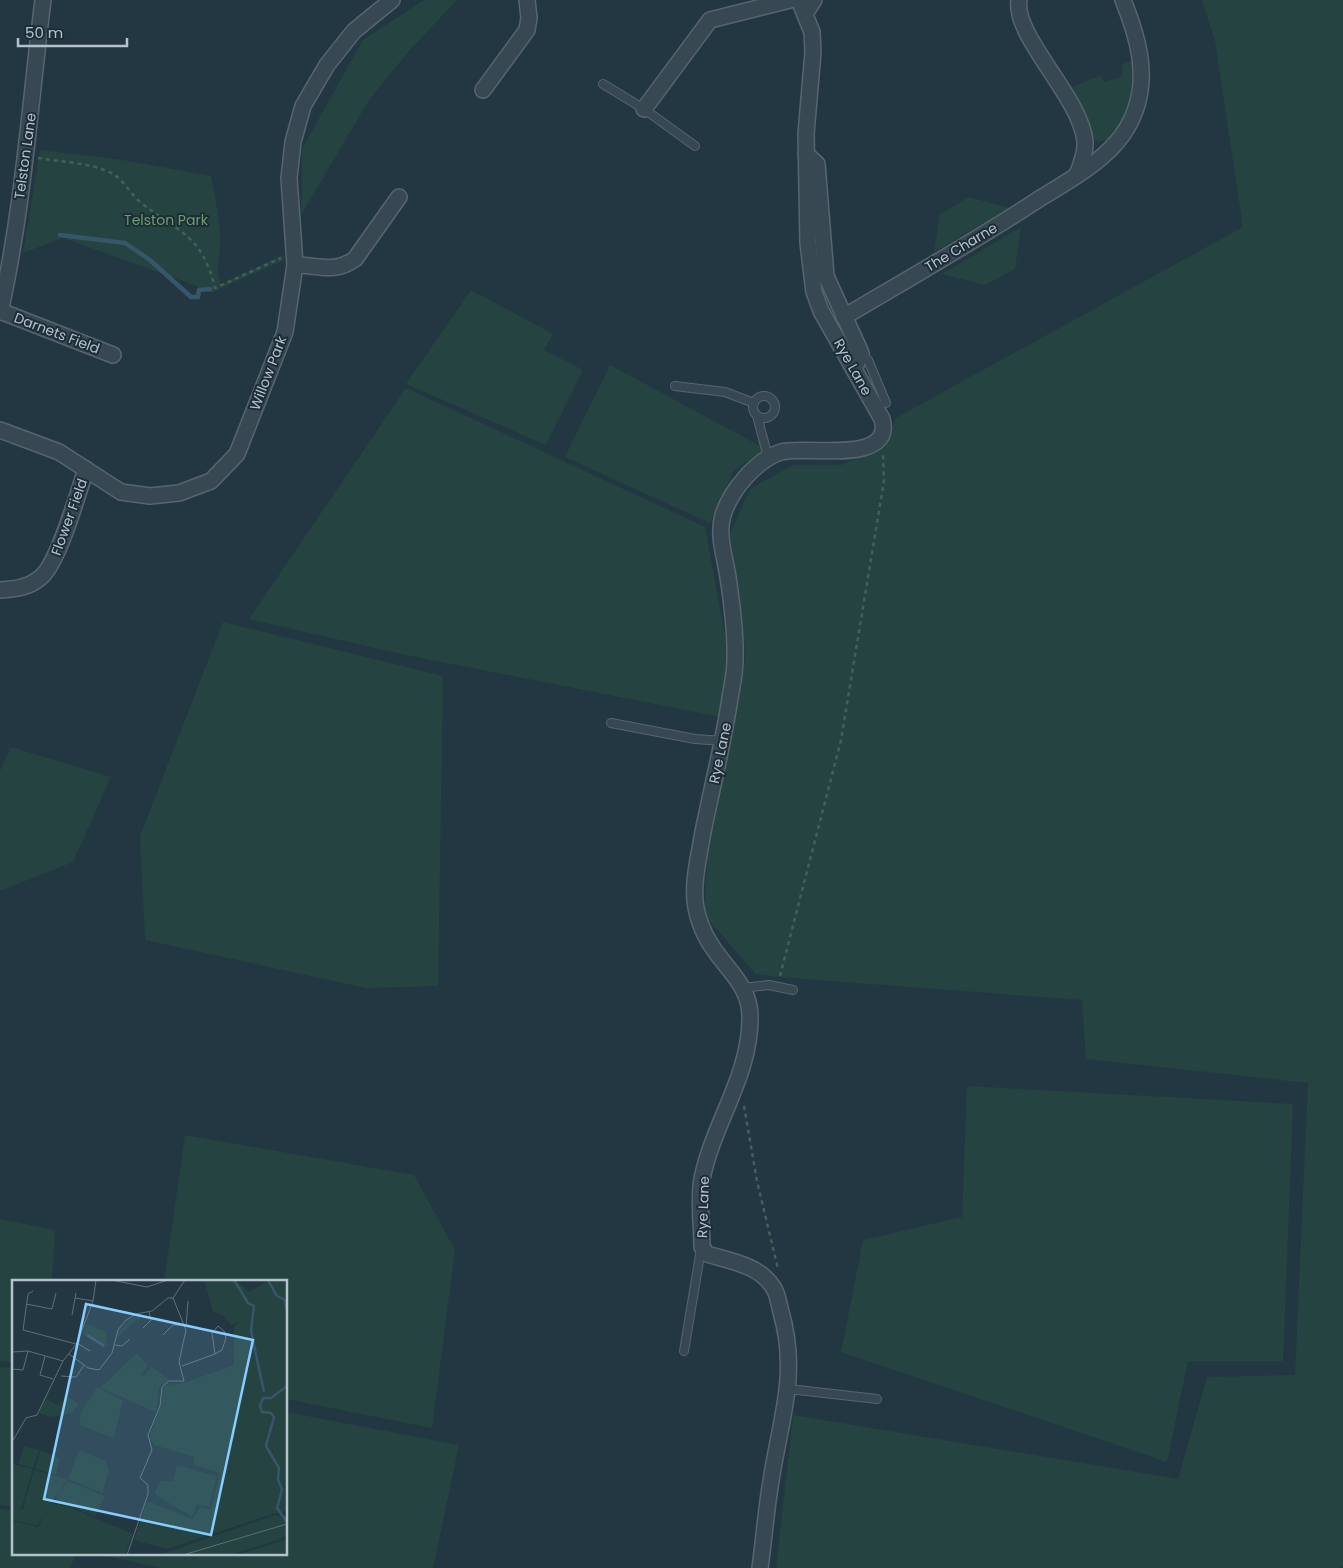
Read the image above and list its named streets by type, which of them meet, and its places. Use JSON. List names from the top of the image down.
{
  "streets": {
    "street": [
      "Telston Lane",
      "The Charne",
      "Darnets Field",
      "Rye Lane",
      "Willow Park",
      "Flower Field"
    ]
  },
  "crossings": [
    ["Telston Lane", "Darnets Field"],
    ["Willow Park", "Flower Field"]
  ],
  "parks": ["Telston Park"],
  "scale_bar": "50 m"
}
